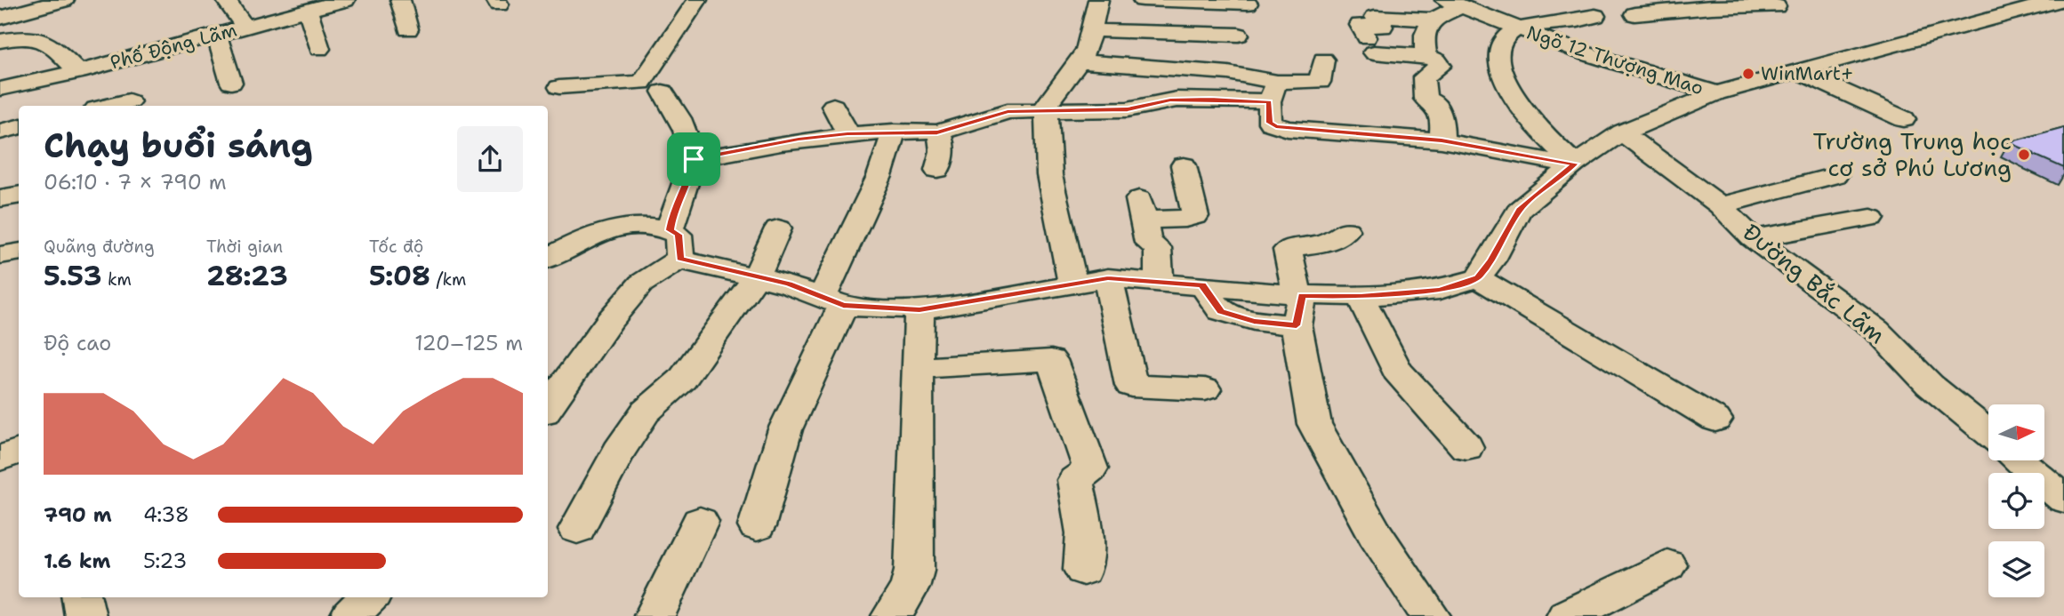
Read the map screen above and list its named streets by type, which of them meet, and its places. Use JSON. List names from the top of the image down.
{
  "streets": {
    "street": ["Phố Động Lãm", "Ngõ 12 Thượng Mao", "Đường Bắc Lãm"]
  },
  "places": ["WinMart+", "Trường Trung học cơ sở Phú Lương"],
  "north": "right",
  "page": {
    "heading": ["Chạy buổi sáng", "06:10 · 7 × 790 m"],
    "stats": [
      ["Quãng đường", "5.53 km"],
      ["Thời gian", "28:23"],
      ["Tốc độ", "5:08 /km"]
    ],
    "chart": ["Độ cao", "120–125 m"],
    "list": [
      {
        "name": "790 m",
        "note": "4:38"
      },
      {
        "name": "1.6 km",
        "note": "5:23"
      }
    ]
  }
}
